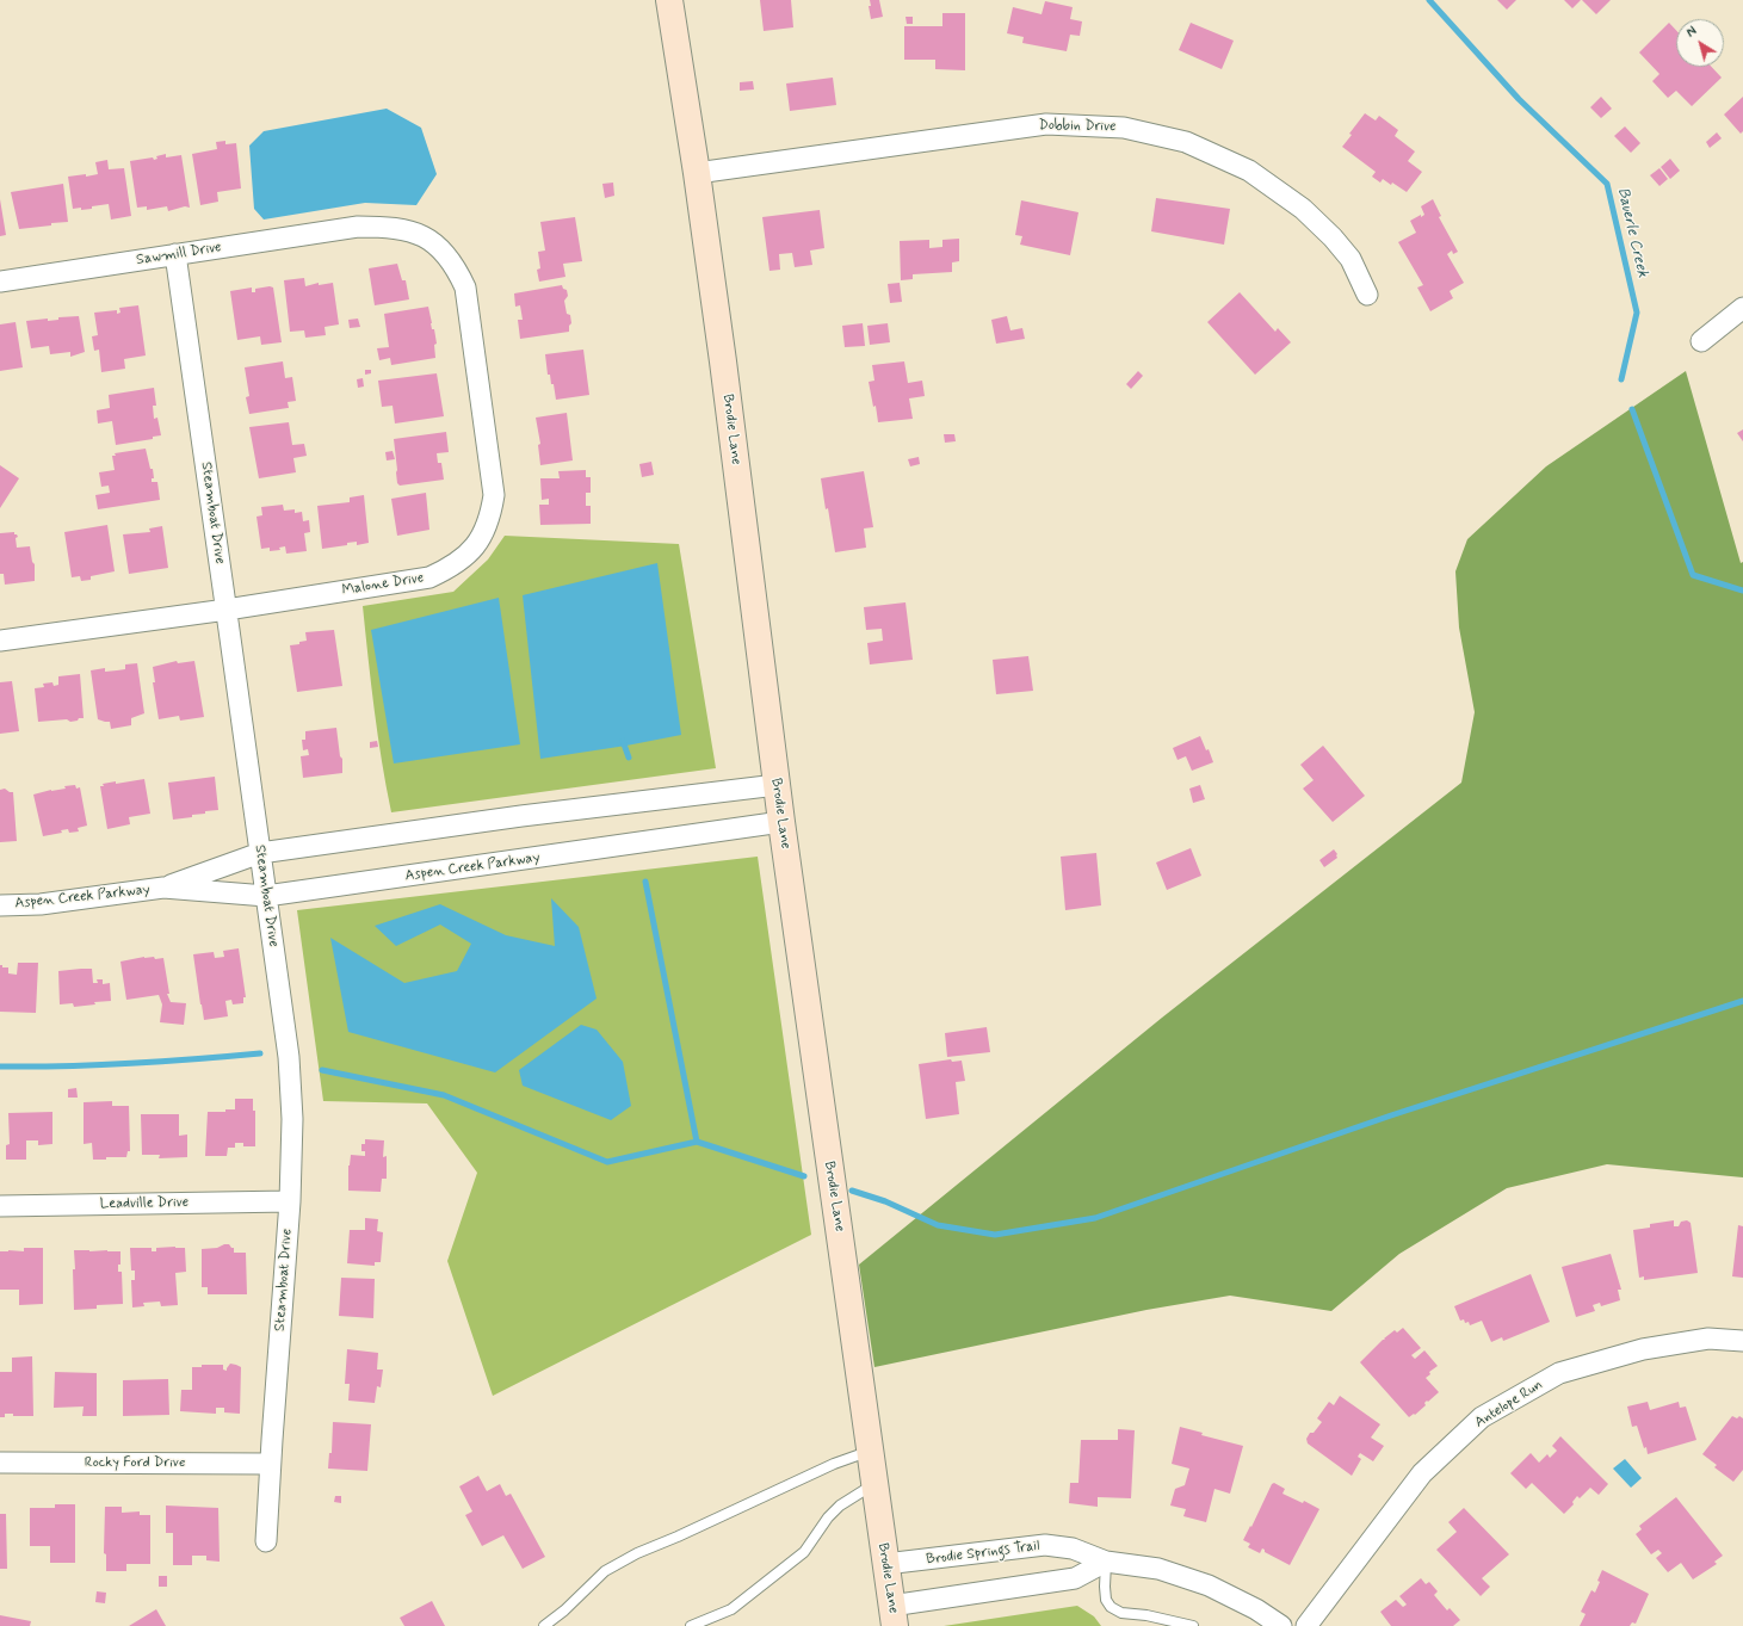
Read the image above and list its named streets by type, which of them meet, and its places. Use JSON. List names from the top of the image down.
{
  "streets": {
    "main road": ["Brodie Lane"],
    "street": [
      "Dobbin Drive",
      "Sawmill Drive",
      "Steamboat Drive",
      "Malone Drive",
      "Aspen Creek Parkway",
      "Leadville Drive",
      "Antelope Run",
      "Rocky Ford Drive",
      "Brodie Springs Trail"
    ]
  },
  "crossings": [
    ["Dobbin Drive", "Brodie Lane"],
    ["Sawmill Drive", "Steamboat Drive"],
    ["Sawmill Drive", "Malone Drive"],
    ["Brodie Lane", "Aspen Creek Parkway"],
    ["Brodie Lane", "Brodie Springs Trail"],
    ["Steamboat Drive", "Malone Drive"],
    ["Steamboat Drive", "Aspen Creek Parkway"],
    ["Steamboat Drive", "Leadville Drive"],
    ["Steamboat Drive", "Rocky Ford Drive"]
  ],
  "water": ["Bauerle Creek"],
  "north": "top left"
}
